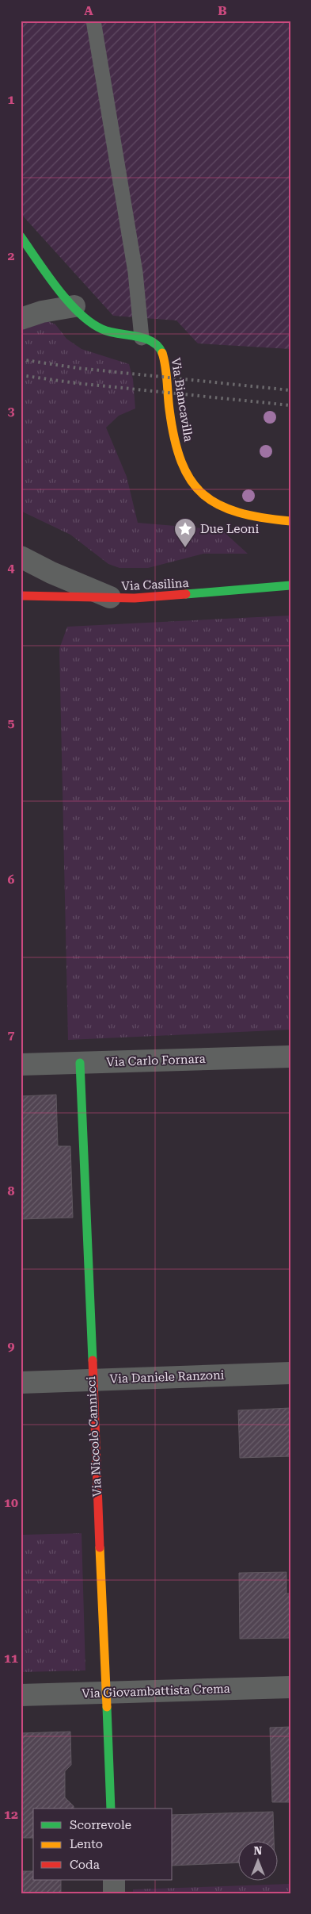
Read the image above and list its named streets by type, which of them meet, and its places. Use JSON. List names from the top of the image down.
{
  "streets": {
    "street": [
      "Via Biancavilla",
      "Via Casilina",
      "Via Carlo Fornara",
      "Via Daniele Ranzoni",
      "Via Niccolò Cannicci",
      "Via Giovambattista Crema"
    ]
  },
  "crossings": [
    ["Via Carlo Fornara", "Via Niccolò Cannicci"],
    ["Via Daniele Ranzoni", "Via Niccolò Cannicci"],
    ["Via Niccolò Cannicci", "Via Giovambattista Crema"]
  ],
  "places": {
    "place": ["Due Leoni"]
  },
  "legend": ["Scorrevole", "Lento", "Coda"],
  "north": "top",
  "grid": {
    "columns": ["A", "B"],
    "rows": [
      "1",
      "2",
      "3",
      "4",
      "5",
      "6",
      "7",
      "8",
      "9",
      "10",
      "11",
      "12"
    ]
  }
}
